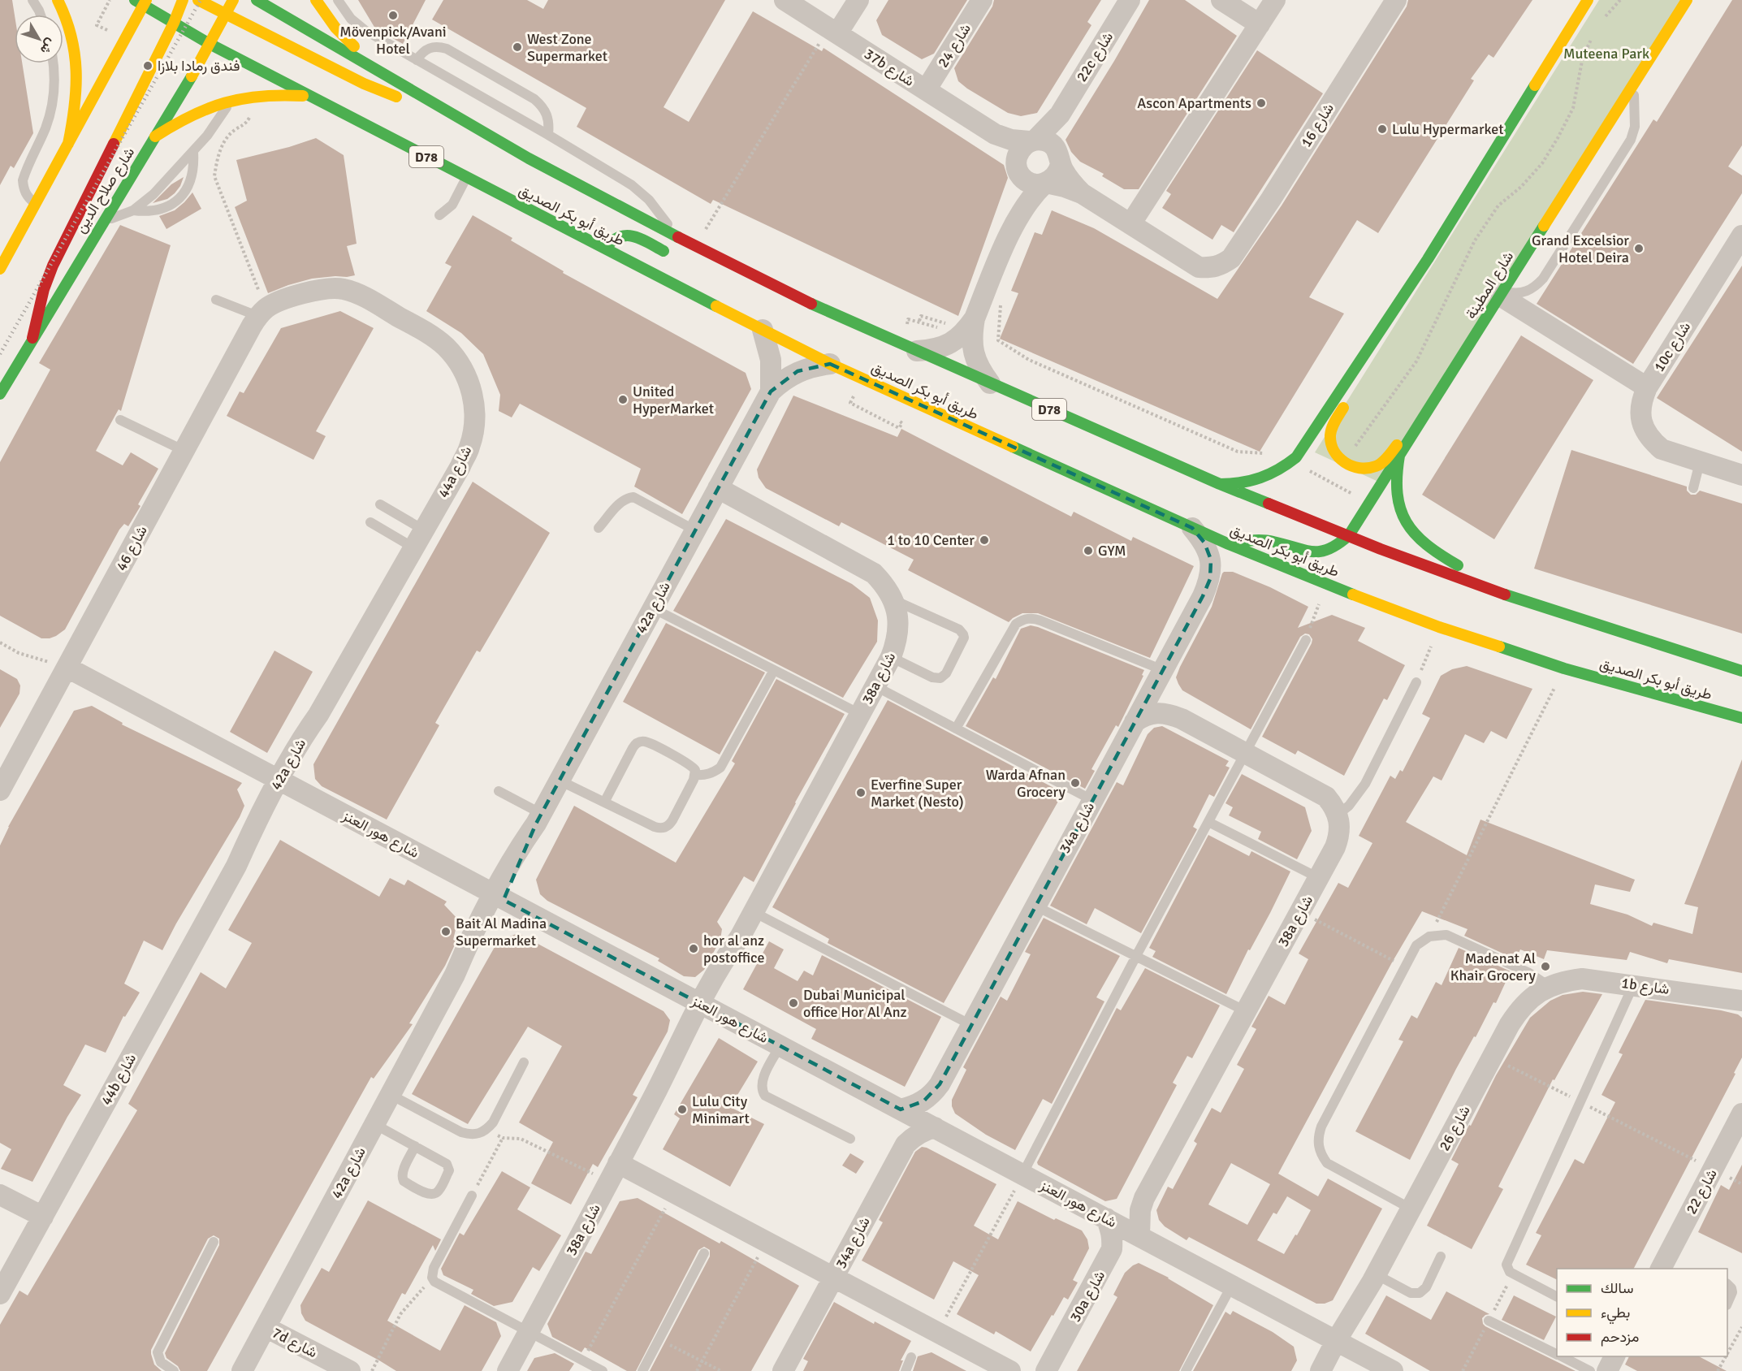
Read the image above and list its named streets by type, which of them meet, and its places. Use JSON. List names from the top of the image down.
{
  "streets": {
    "main road": [
      "D78",
      "شارع صلاح الدين",
      "طريق أبو بكر الصديق",
      "شارع المطينة"
    ],
    "street": [
      "شارع 24",
      "22c شارع",
      "37b شارع",
      "شارع 16",
      "10c شارع",
      "44a شارع",
      "شارع 46",
      "42a شارع",
      "38a شارع",
      "34a شارع",
      "شارع هور العنز",
      "1b شارع",
      "44b شارع",
      "شارع 26",
      "شارع 22",
      "30a شارع",
      "7d شارع"
    ]
  },
  "crossings": [
    ["شارع 24", "37b شارع"],
    ["22c شارع", "37b شارع"],
    ["شارع صلاح الدين", "طريق أبو بكر الصديق"],
    ["طريق أبو بكر الصديق", "شارع المطينة"],
    ["طريق أبو بكر الصديق", "42a شارع"],
    ["طريق أبو بكر الصديق", "34a شارع"],
    ["44a شارع", "شارع 46"],
    ["44a شارع", "42a شارع"],
    ["شارع 46", "شارع هور العنز"],
    ["42a شارع", "38a شارع"],
    ["42a شارع", "شارع هور العنز"],
    ["42a شارع", "44b شارع"],
    ["42a شارع", "7d شارع"],
    ["38a شارع", "شارع هور العنز"],
    ["34a شارع", "شارع هور العنز"],
    ["شارع هور العنز", "شارع 26"],
    ["شارع هور العنز", "30a شارع"],
    ["1b شارع", "شارع 26"]
  ],
  "parks": ["Muteena Park"],
  "places": [
    "Mövenpick/Avani Hotel",
    "West Zone Supermarket",
    "فندق رمادا بلازا",
    "Ascon Apartments",
    "Lulu Hypermarket",
    "Grand Excelsior Hotel Deira",
    "United HyperMarket",
    "1 to 10 Center",
    "GYM",
    "Warda Afnan Grocery",
    "Everfine Super Market (Nesto)",
    "Bait Al Madina Supermarket",
    "hor al anz postoffice",
    "Madenat Al Khair Grocery",
    "Dubai Municipal office Hor Al Anz",
    "Lulu City Minimart"
  ],
  "legend": ["سالك", "بطيء", "مزدحم"],
  "north": "bottom right"
}
